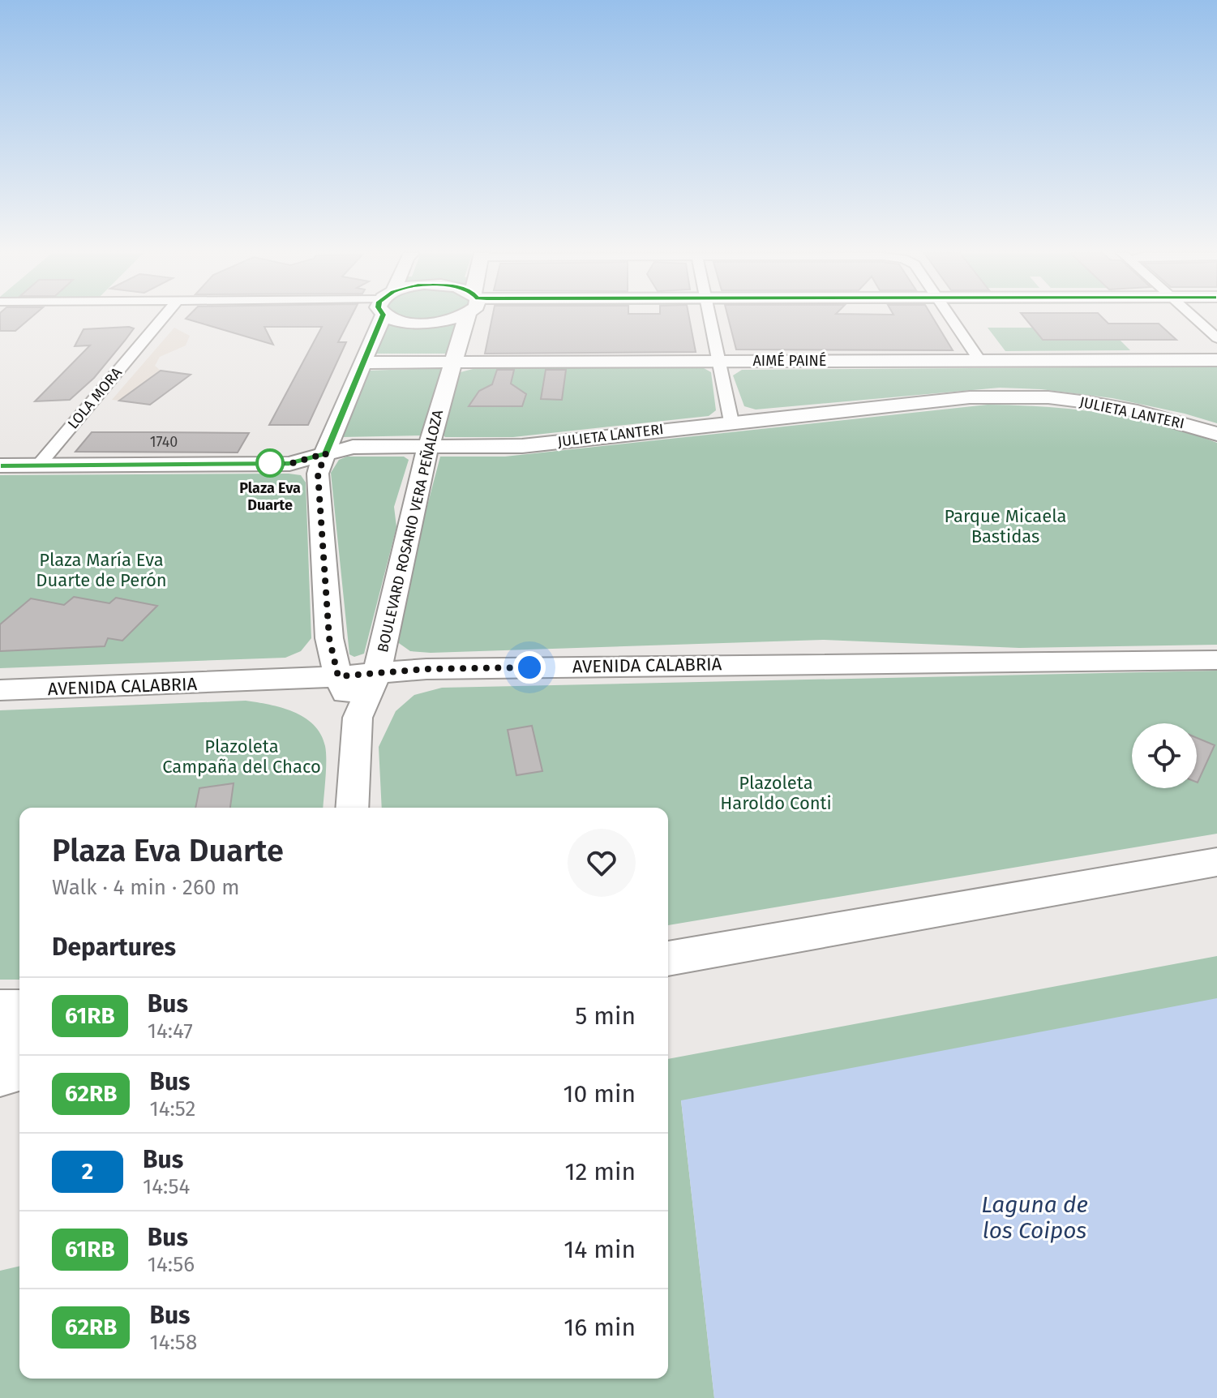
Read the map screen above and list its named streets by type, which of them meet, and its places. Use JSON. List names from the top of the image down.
{
  "streets": {
    "main road": [
      "AIMÉ PAINÉ",
      "JULIETA LANTERI",
      "BOULEVARD ROSARIO VERA PEÑALOZA",
      "AVENIDA CALABRIA"
    ],
    "street": ["LOLA MORA"]
  },
  "crossings": [
    ["AIMÉ PAINÉ", "BOULEVARD ROSARIO VERA PEÑALOZA"],
    ["LOLA MORA", "JULIETA LANTERI"],
    ["JULIETA LANTERI", "BOULEVARD ROSARIO VERA PEÑALOZA"],
    ["BOULEVARD ROSARIO VERA PEÑALOZA", "AVENIDA CALABRIA"]
  ],
  "water": ["Laguna de los Coipos"],
  "parks": [
    "Parque Micaela Bastidas",
    "Plaza María Eva Duarte de Perón",
    "Plazoleta Campaña del Chaco",
    "Plazoleta Haroldo Conti"
  ],
  "places": ["Plaza Eva Duarte"],
  "lines": ["bus line 61RB"],
  "house_numbers": ["1740"],
  "page": {
    "heading": [
      ["Plaza Eva Duarte", "Walk · 4 min · 260 m"],
      "Departures"
    ],
    "list": [
      {
        "mark": "61RB",
        "name": "Bus",
        "note": "14:47",
        "value": "5 min"
      },
      {
        "mark": "62RB",
        "name": "Bus",
        "note": "14:52",
        "value": "10 min"
      },
      {
        "mark": "2",
        "name": "Bus",
        "note": "14:54",
        "value": "12 min"
      },
      {
        "mark": "61RB",
        "name": "Bus",
        "note": "14:56",
        "value": "14 min"
      },
      {
        "mark": "62RB",
        "name": "Bus",
        "note": "14:58",
        "value": "16 min"
      }
    ]
  }
}
